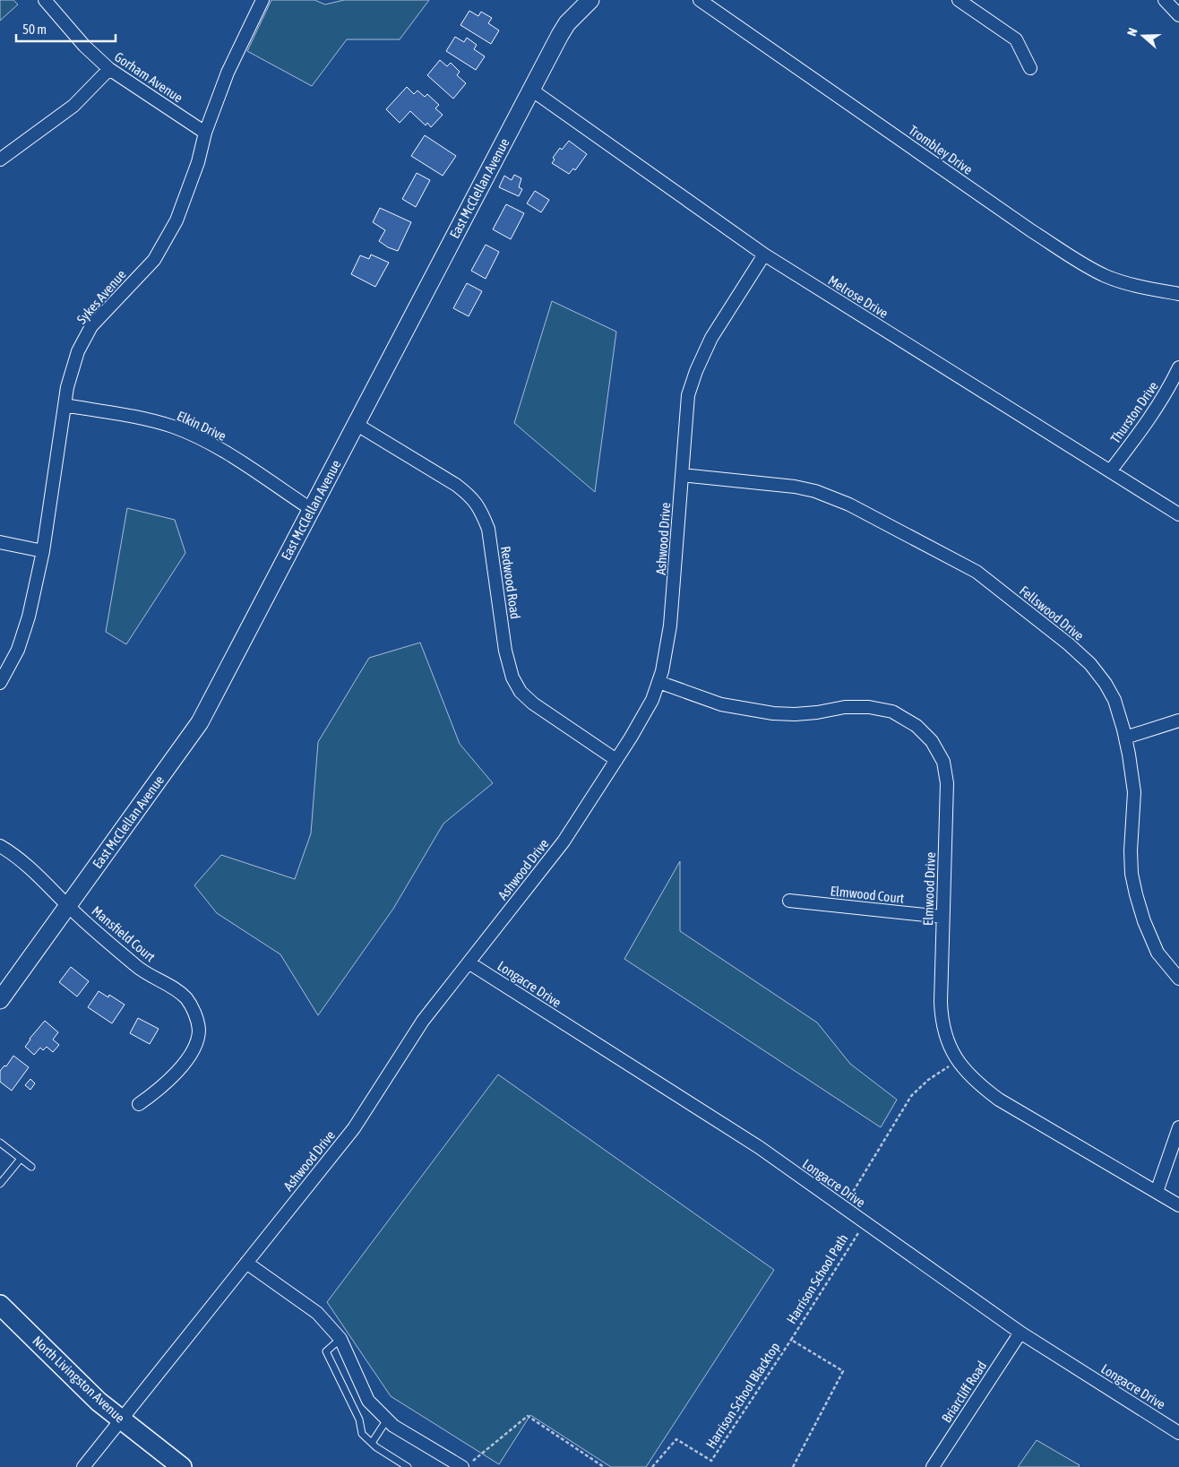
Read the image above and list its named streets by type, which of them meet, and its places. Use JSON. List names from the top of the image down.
{
  "streets": {
    "main road": ["North Livingston Avenue"],
    "street": [
      "Gorham Avenue",
      "Trombley Drive",
      "East McClellan Avenue",
      "Sykes Avenue",
      "Melrose Drive",
      "Thurston Drive",
      "Elkin Drive",
      "Ashwood Drive",
      "Redwood Road",
      "Fellswood Drive",
      "Elmwood Drive",
      "Elmwood Court",
      "Mansfield Court",
      "Longacre Drive",
      "Briarcliff Road"
    ],
    "path": ["Harrison School Path", "Harrison School Blacktop"]
  },
  "crossings": [
    ["Gorham Avenue", "Sykes Avenue"],
    ["East McClellan Avenue", "Melrose Drive"],
    ["East McClellan Avenue", "Elkin Drive"],
    ["East McClellan Avenue", "Redwood Road"],
    ["East McClellan Avenue", "Mansfield Court"],
    ["Sykes Avenue", "Elkin Drive"],
    ["Melrose Drive", "Thurston Drive"],
    ["Melrose Drive", "Ashwood Drive"],
    ["Ashwood Drive", "Redwood Road"],
    ["Ashwood Drive", "Fellswood Drive"],
    ["Ashwood Drive", "Elmwood Drive"],
    ["Ashwood Drive", "Longacre Drive"],
    ["Ashwood Drive", "North Livingston Avenue"],
    ["Elmwood Drive", "Elmwood Court"],
    ["Longacre Drive", "Harrison School Path"],
    ["Longacre Drive", "Briarcliff Road"],
    ["Harrison School Path", "Harrison School Blacktop"]
  ],
  "scale_bar": "50 m",
  "north": "left"
}
